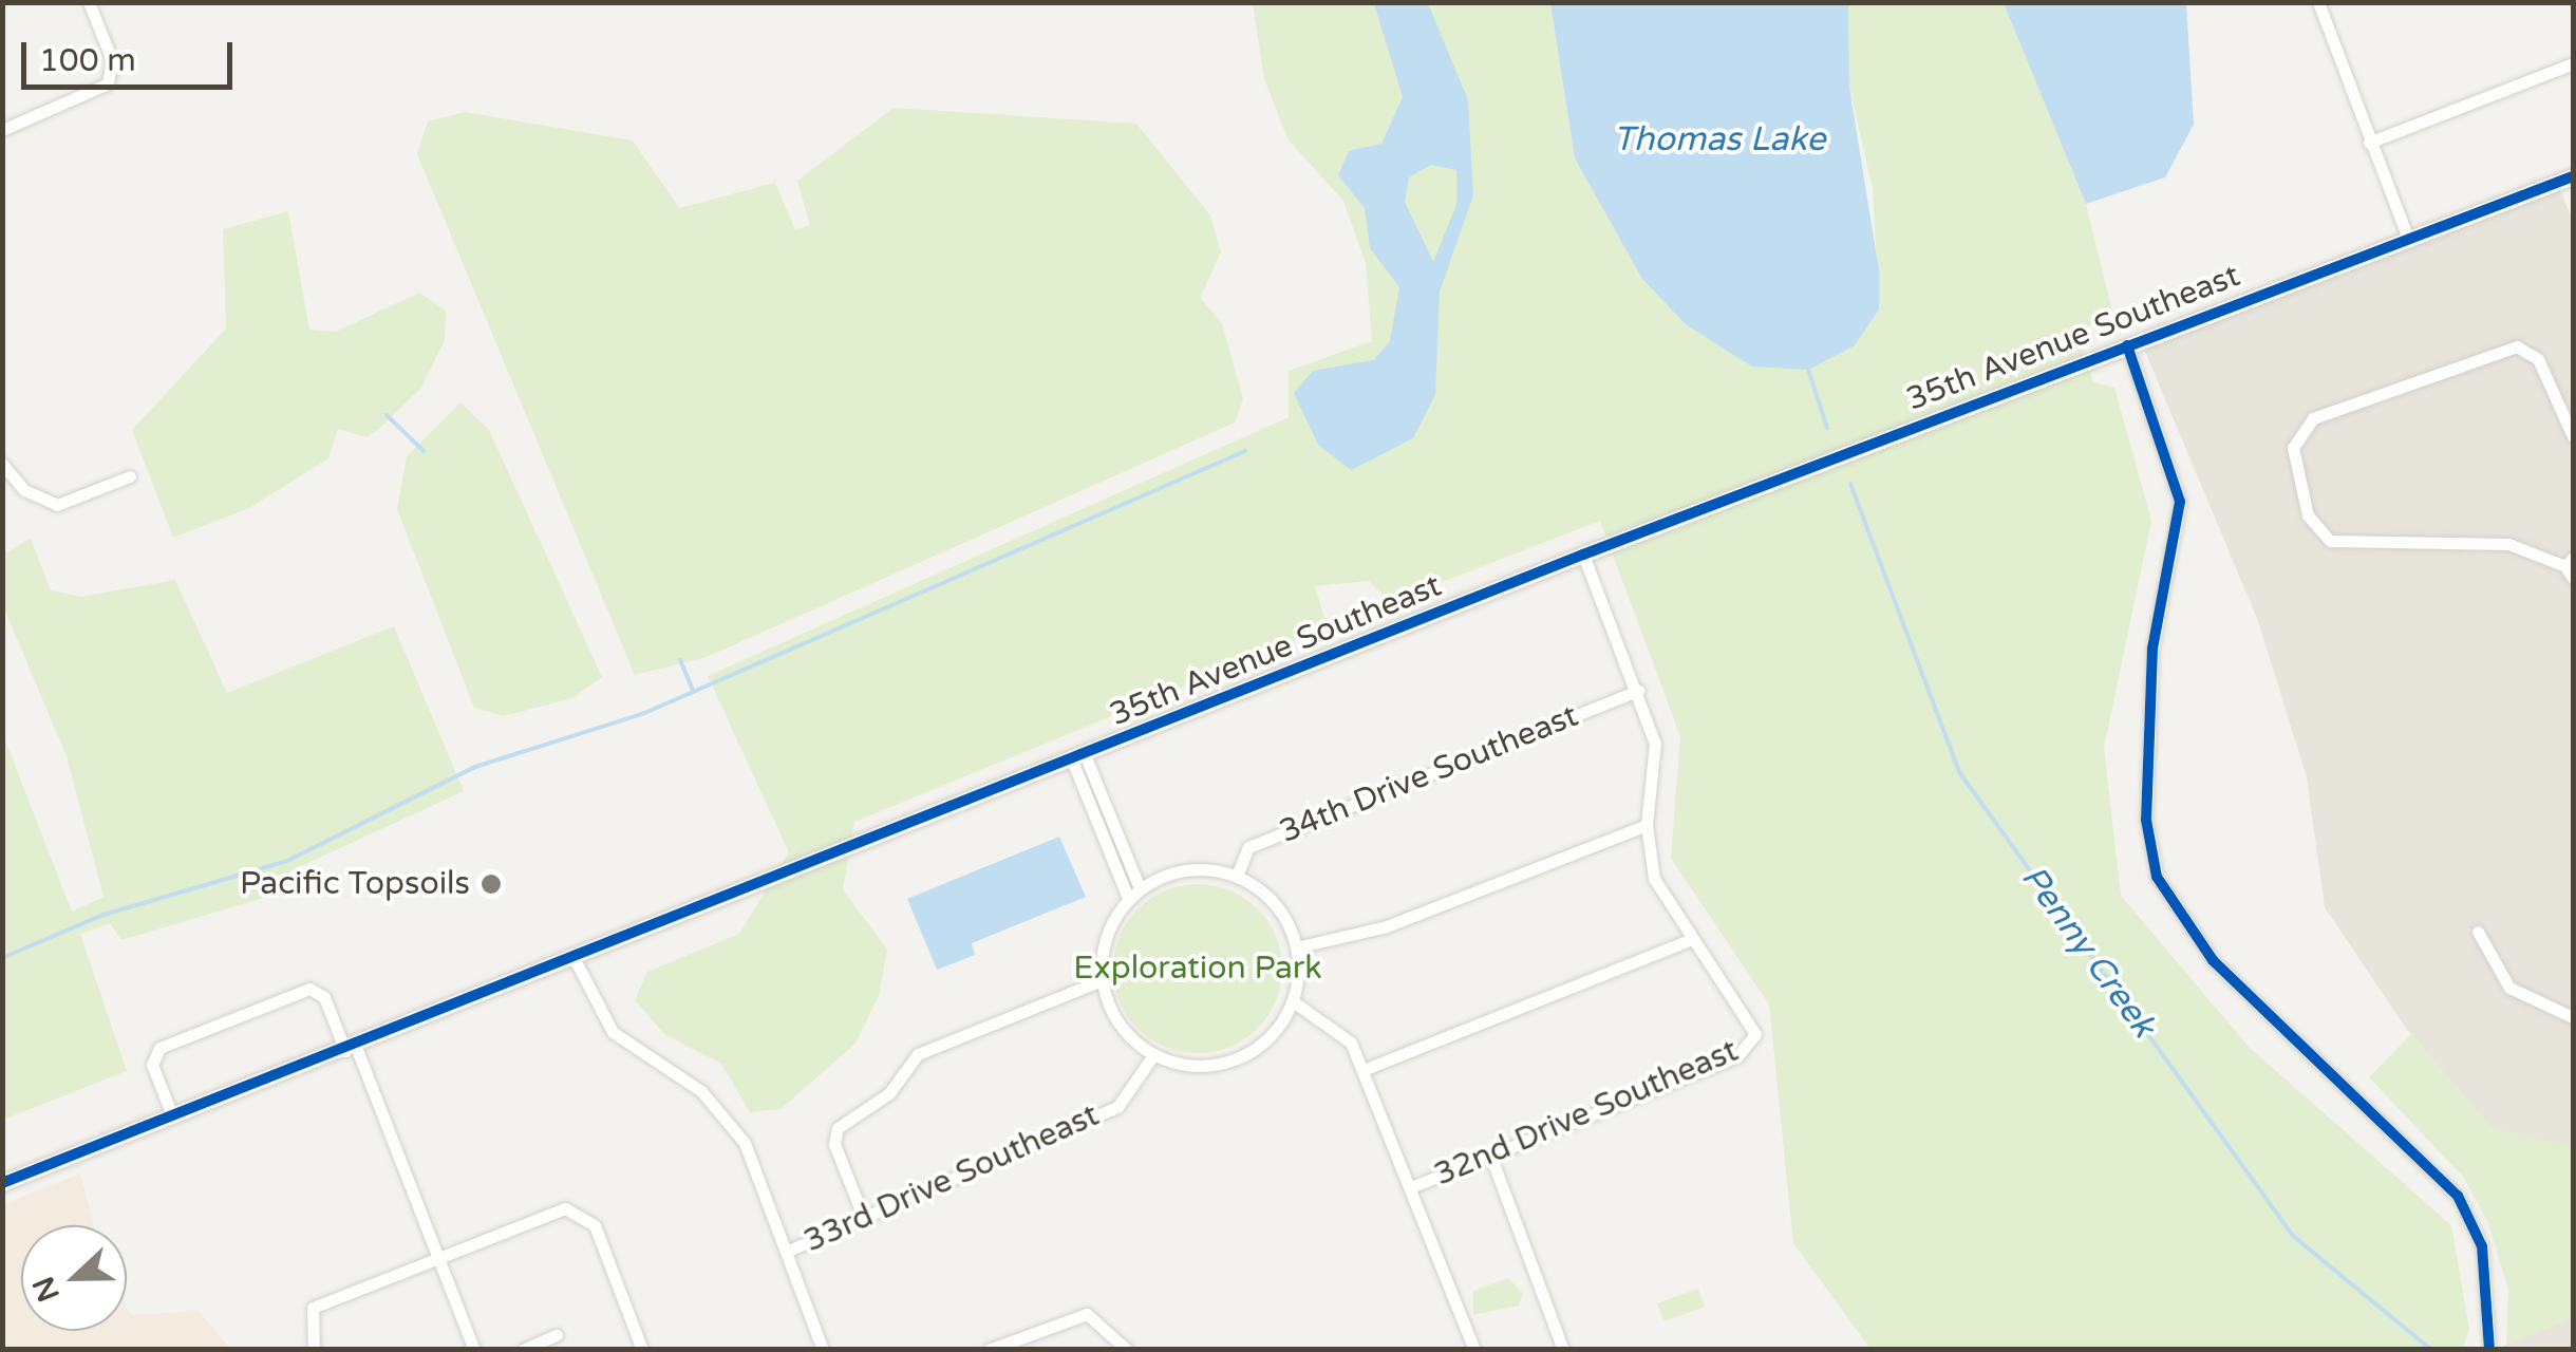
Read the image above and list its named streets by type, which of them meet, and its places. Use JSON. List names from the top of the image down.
{
  "streets": {
    "street": [
      "35th Avenue Southeast",
      "34th Drive Southeast",
      "32nd Drive Southeast",
      "33rd Drive Southeast"
    ]
  },
  "crossings": [
    ["34th Drive Southeast", "33rd Drive Southeast"]
  ],
  "water": ["Thomas Lake", "Penny Creek"],
  "parks": ["Exploration Park"],
  "places": ["Pacific Topsoils"],
  "scale_bar": "100 m",
  "north": "left"
}
